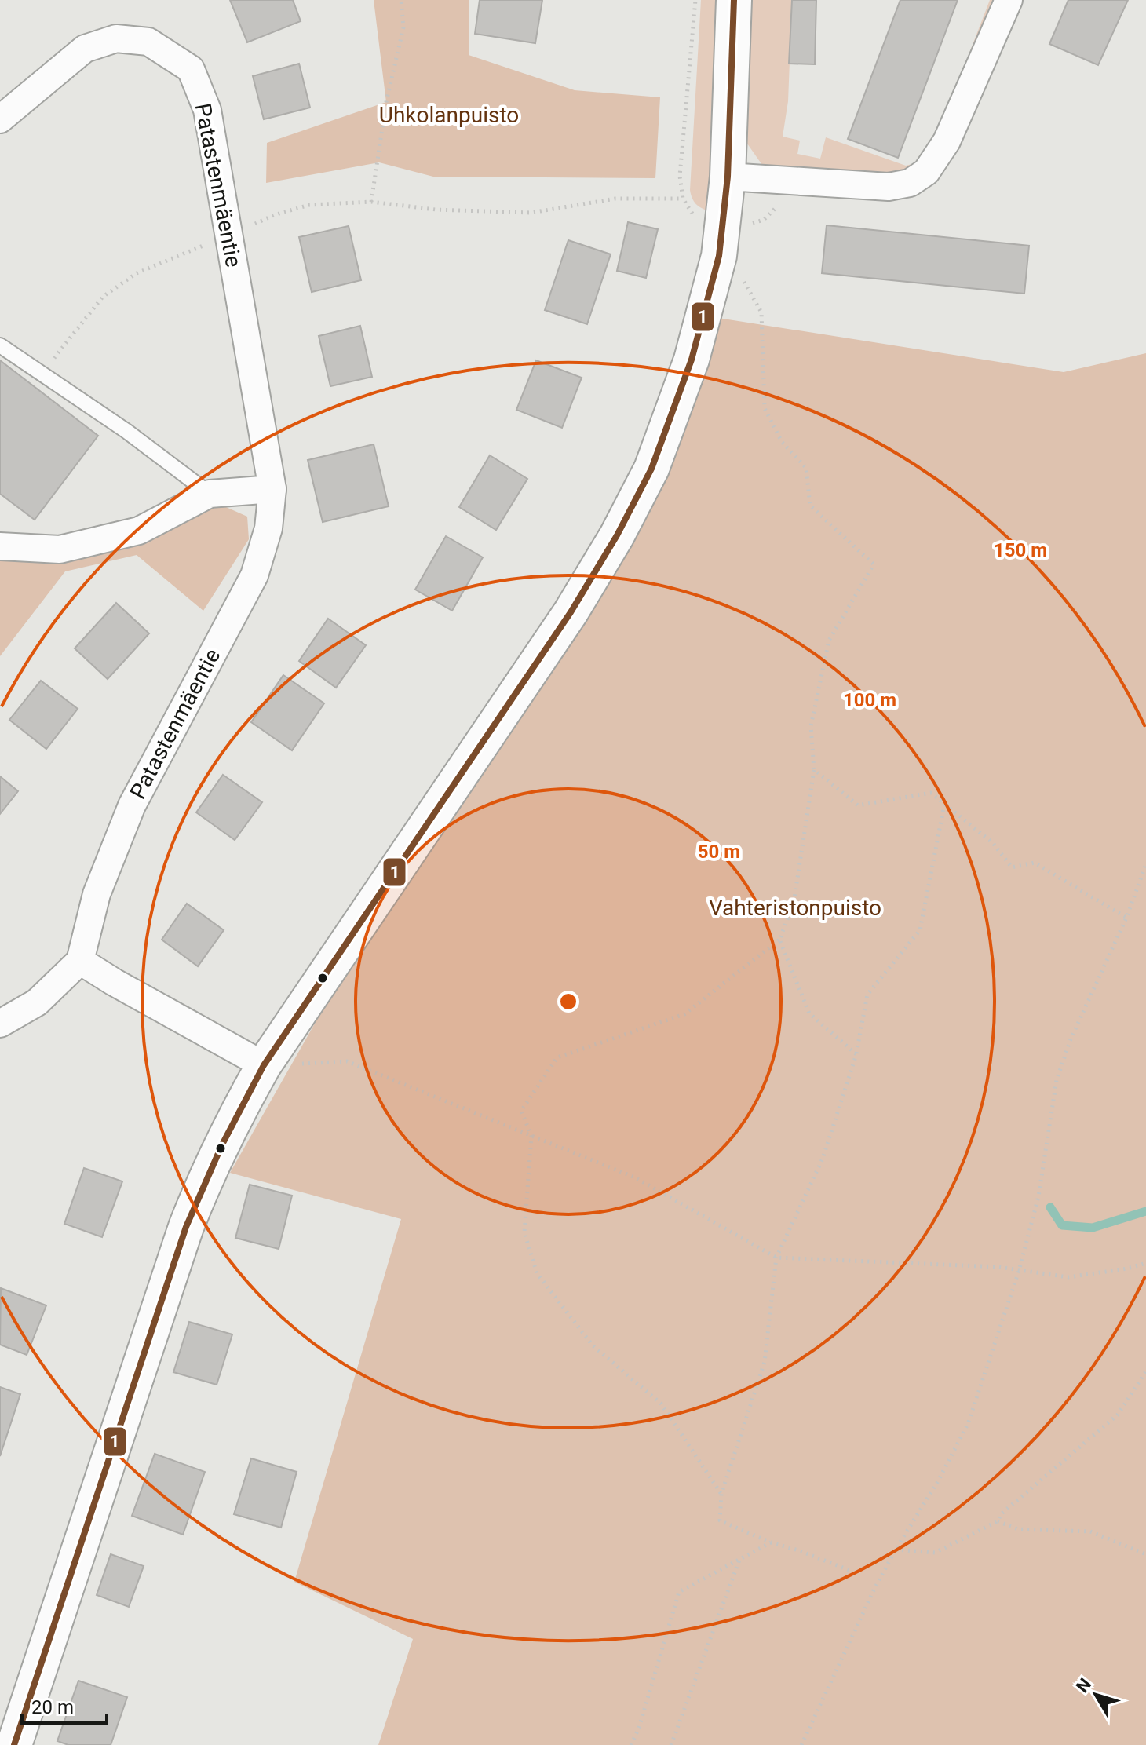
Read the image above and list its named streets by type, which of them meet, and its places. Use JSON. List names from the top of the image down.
{
  "streets": {
    "street": ["Patastenmäentie"]
  },
  "parks": ["Uhkolanpuisto", "Vahteristonpuisto"],
  "lines": ["transit line 1"],
  "scale_bar": "20 m",
  "north": "top left",
  "rings": ["150 m", "100 m", "50 m"]
}
